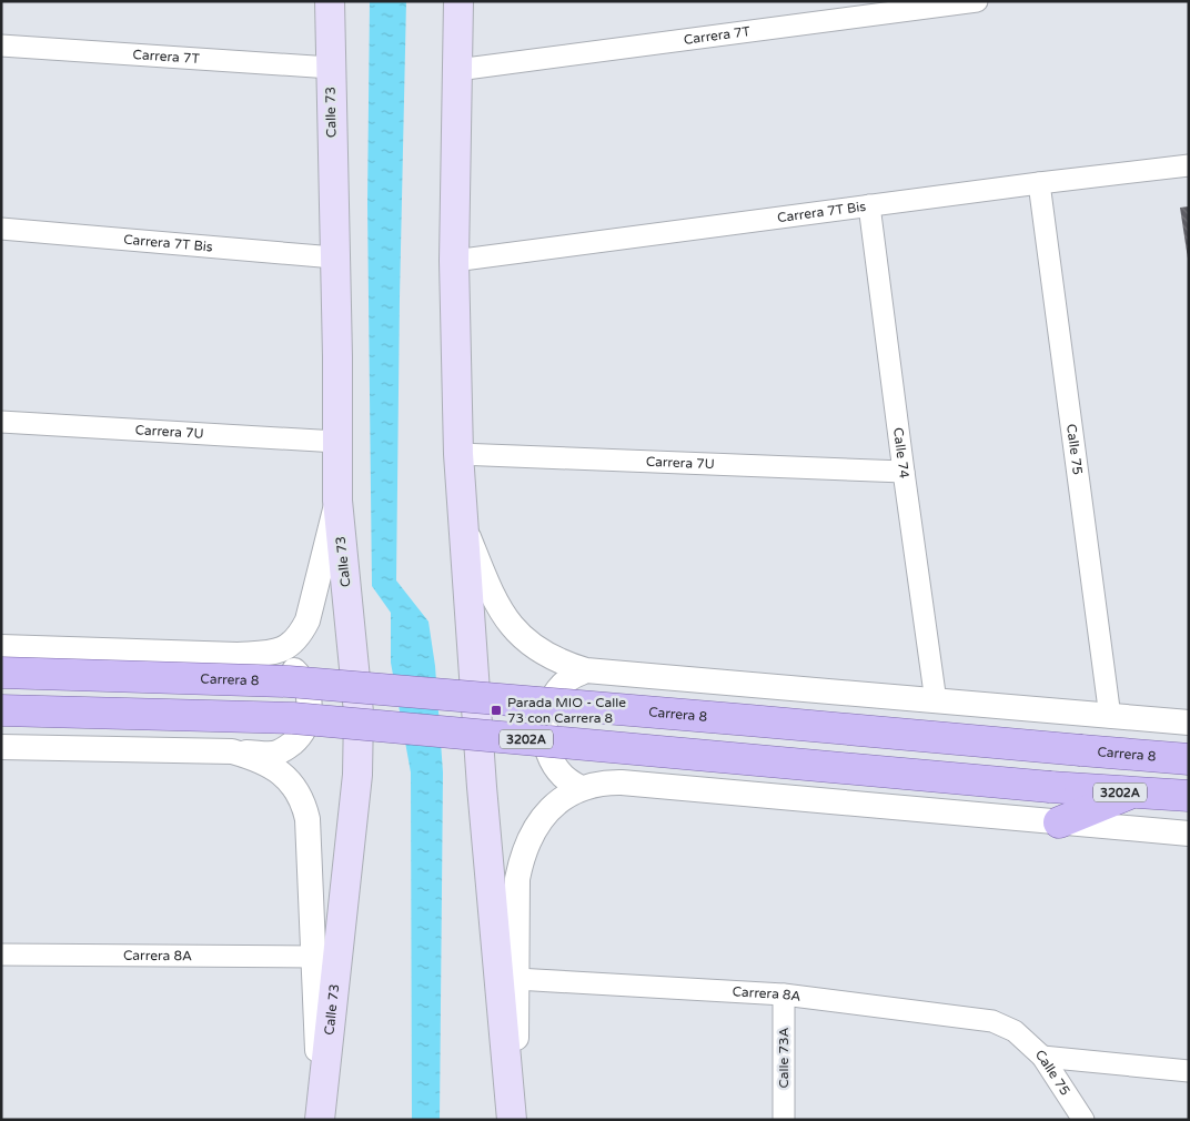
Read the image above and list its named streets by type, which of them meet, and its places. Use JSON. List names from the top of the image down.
{
  "streets": {
    "main road": ["Calle 73", "Carrera 8", "3202A"],
    "street": [
      "Carrera 7T",
      "Carrera 7T Bis",
      "Carrera 7U",
      "Calle 75",
      "Calle 74",
      "Carrera 8A",
      "Calle 73A"
    ]
  },
  "crossings": [
    ["Carrera 7T", "Calle 73"],
    ["Calle 73", "Carrera 7T Bis"],
    ["Calle 73", "Carrera 7U"],
    ["Calle 73", "Carrera 8"],
    ["Carrera 7T Bis", "Calle 75"],
    ["Carrera 7T Bis", "Calle 74"],
    ["Carrera 7U", "Calle 74"],
    ["Calle 75", "Carrera 8A"],
    ["Carrera 8A", "Calle 73A"]
  ],
  "places": {
    "transit": ["Parada MIO - Calle 73 con Carrera 8"]
  }
}
